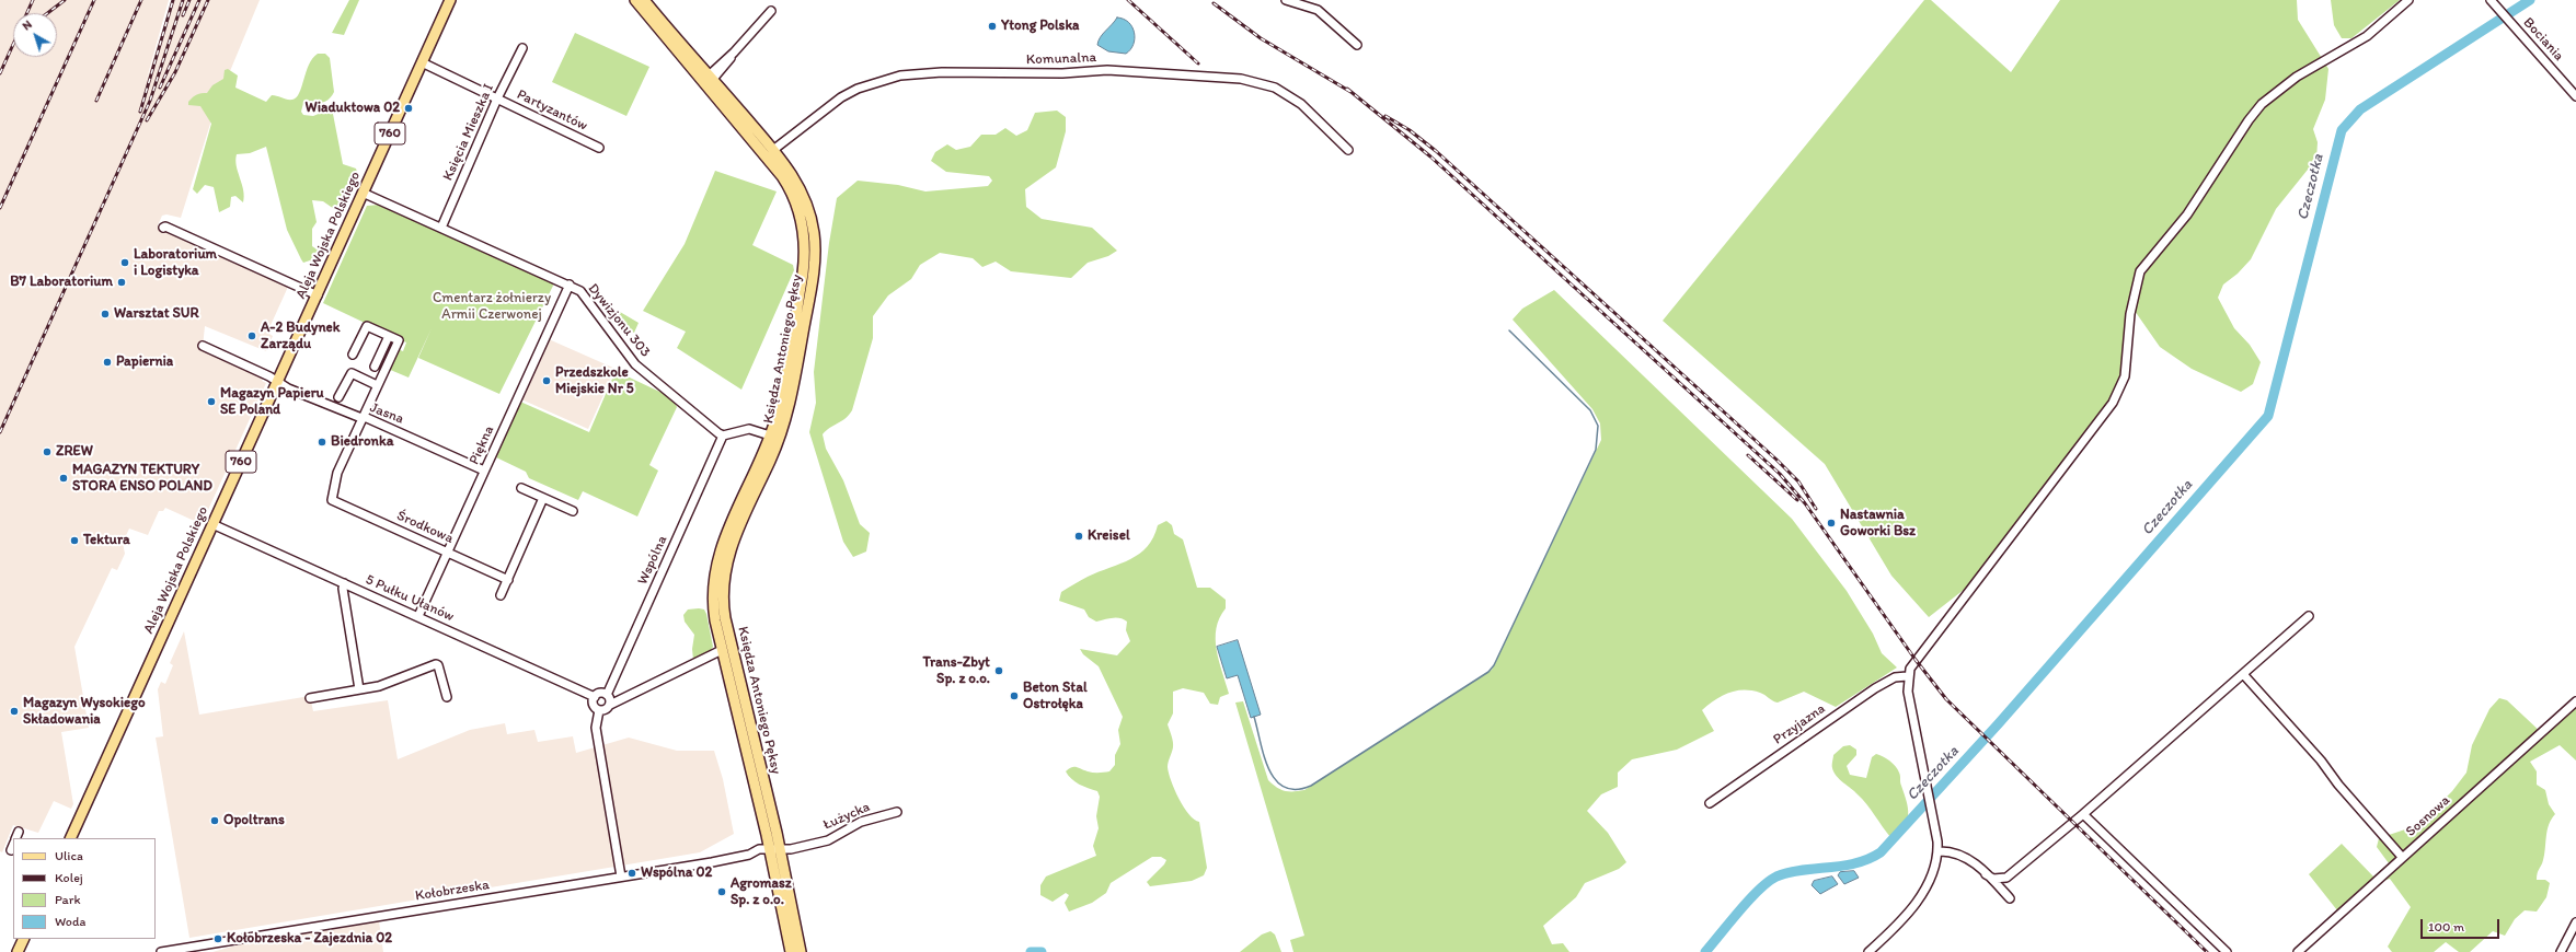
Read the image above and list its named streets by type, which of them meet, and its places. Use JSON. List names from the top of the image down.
{
  "streets": {
    "main road": ["760", "Aleja Wojska Polskiego", "Księdza Antoniego Pęksy"],
    "street": [
      "Bociania",
      "Komunalna",
      "Partyzantów",
      "Księcia Mieszka I",
      "Dywizjonu 303",
      "Jasna",
      "Piękna",
      "Środkowa",
      "Wspólna",
      "5 Pułku Ułanów",
      "Przyjazna",
      "Łużycka",
      "Sosnowa",
      "Kołobrzeska"
    ]
  },
  "crossings": [
    ["Komunalna", "Księdza Antoniego Pęksy"],
    ["Partyzantów", "Księcia Mieszka I"],
    ["Partyzantów", "Aleja Wojska Polskiego"],
    ["Księcia Mieszka I", "Dywizjonu 303"],
    ["Aleja Wojska Polskiego", "Dywizjonu 303"],
    ["Aleja Wojska Polskiego", "Jasna"],
    ["Aleja Wojska Polskiego", "5 Pułku Ułanów"],
    ["Dywizjonu 303", "Piękna"],
    ["Dywizjonu 303", "Wspólna"],
    ["Księdza Antoniego Pęksy", "Łużycka"],
    ["Księdza Antoniego Pęksy", "Kołobrzeska"],
    ["Jasna", "Piękna"],
    ["Jasna", "Środkowa"],
    ["Piękna", "Środkowa"],
    ["Piękna", "5 Pułku Ułanów"],
    ["Wspólna", "5 Pułku Ułanów"],
    ["Łużycka", "Kołobrzeska"]
  ],
  "water": ["Czeczotka"],
  "parks": ["Cmentarz żołnierzy Armii Czerwonej"],
  "places": [
    "Ytong Polska",
    "Wiaduktowa 02",
    "Laboratorium i Logistyka",
    "B7 Laboratorium",
    "Warsztat SUR",
    "A-2 Budynek Zarządu",
    "Papiernia",
    "Przedszkole Miejskie Nr 5",
    "Magazyn Papieru SE Poland",
    "Biedronka",
    "ZREW",
    "MAGAZYN TEKTURY STORA ENSO POLAND",
    "Nastawnia Goworki Bsz",
    "Kreisel",
    "Tektura",
    "Trans-Zbyt Sp. z o.o.",
    "Beton Stal Ostrołęka",
    "Magazyn Wysokiego Składowania",
    "Opoltrans",
    "Wspólna 02",
    "Agromasz Sp. z o.o.",
    "Kołobrzeska - Zajezdnia 02"
  ],
  "legend": [
    "Ulica",
    "Kolej",
    "Park",
    "Woda"
  ],
  "scale_bar": "100 m",
  "north": "top left"
}
